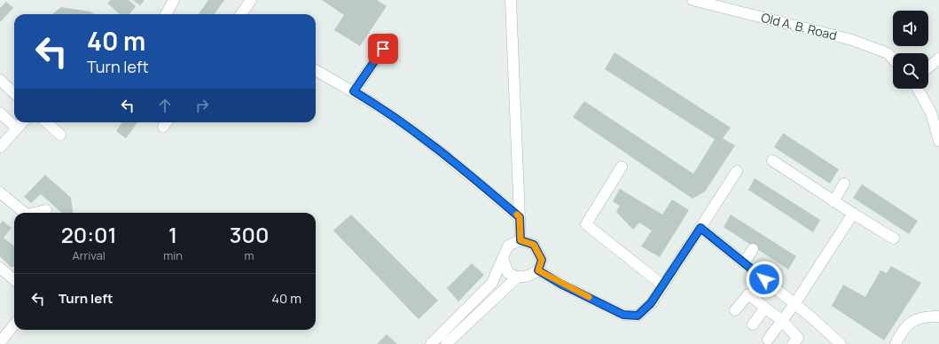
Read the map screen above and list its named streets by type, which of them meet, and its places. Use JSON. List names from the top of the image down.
{
  "streets": {
    "street": ["Old A. B. Road"]
  },
  "page": {
    "turn": ["40 m", "Turn left"],
    "eta": [
      "20:01",
      "Arrival",
      "1",
      "min",
      "300",
      "m"
    ],
    "list": [
      {
        "name": "Turn left",
        "value": "40 m"
      }
    ]
  }
}
